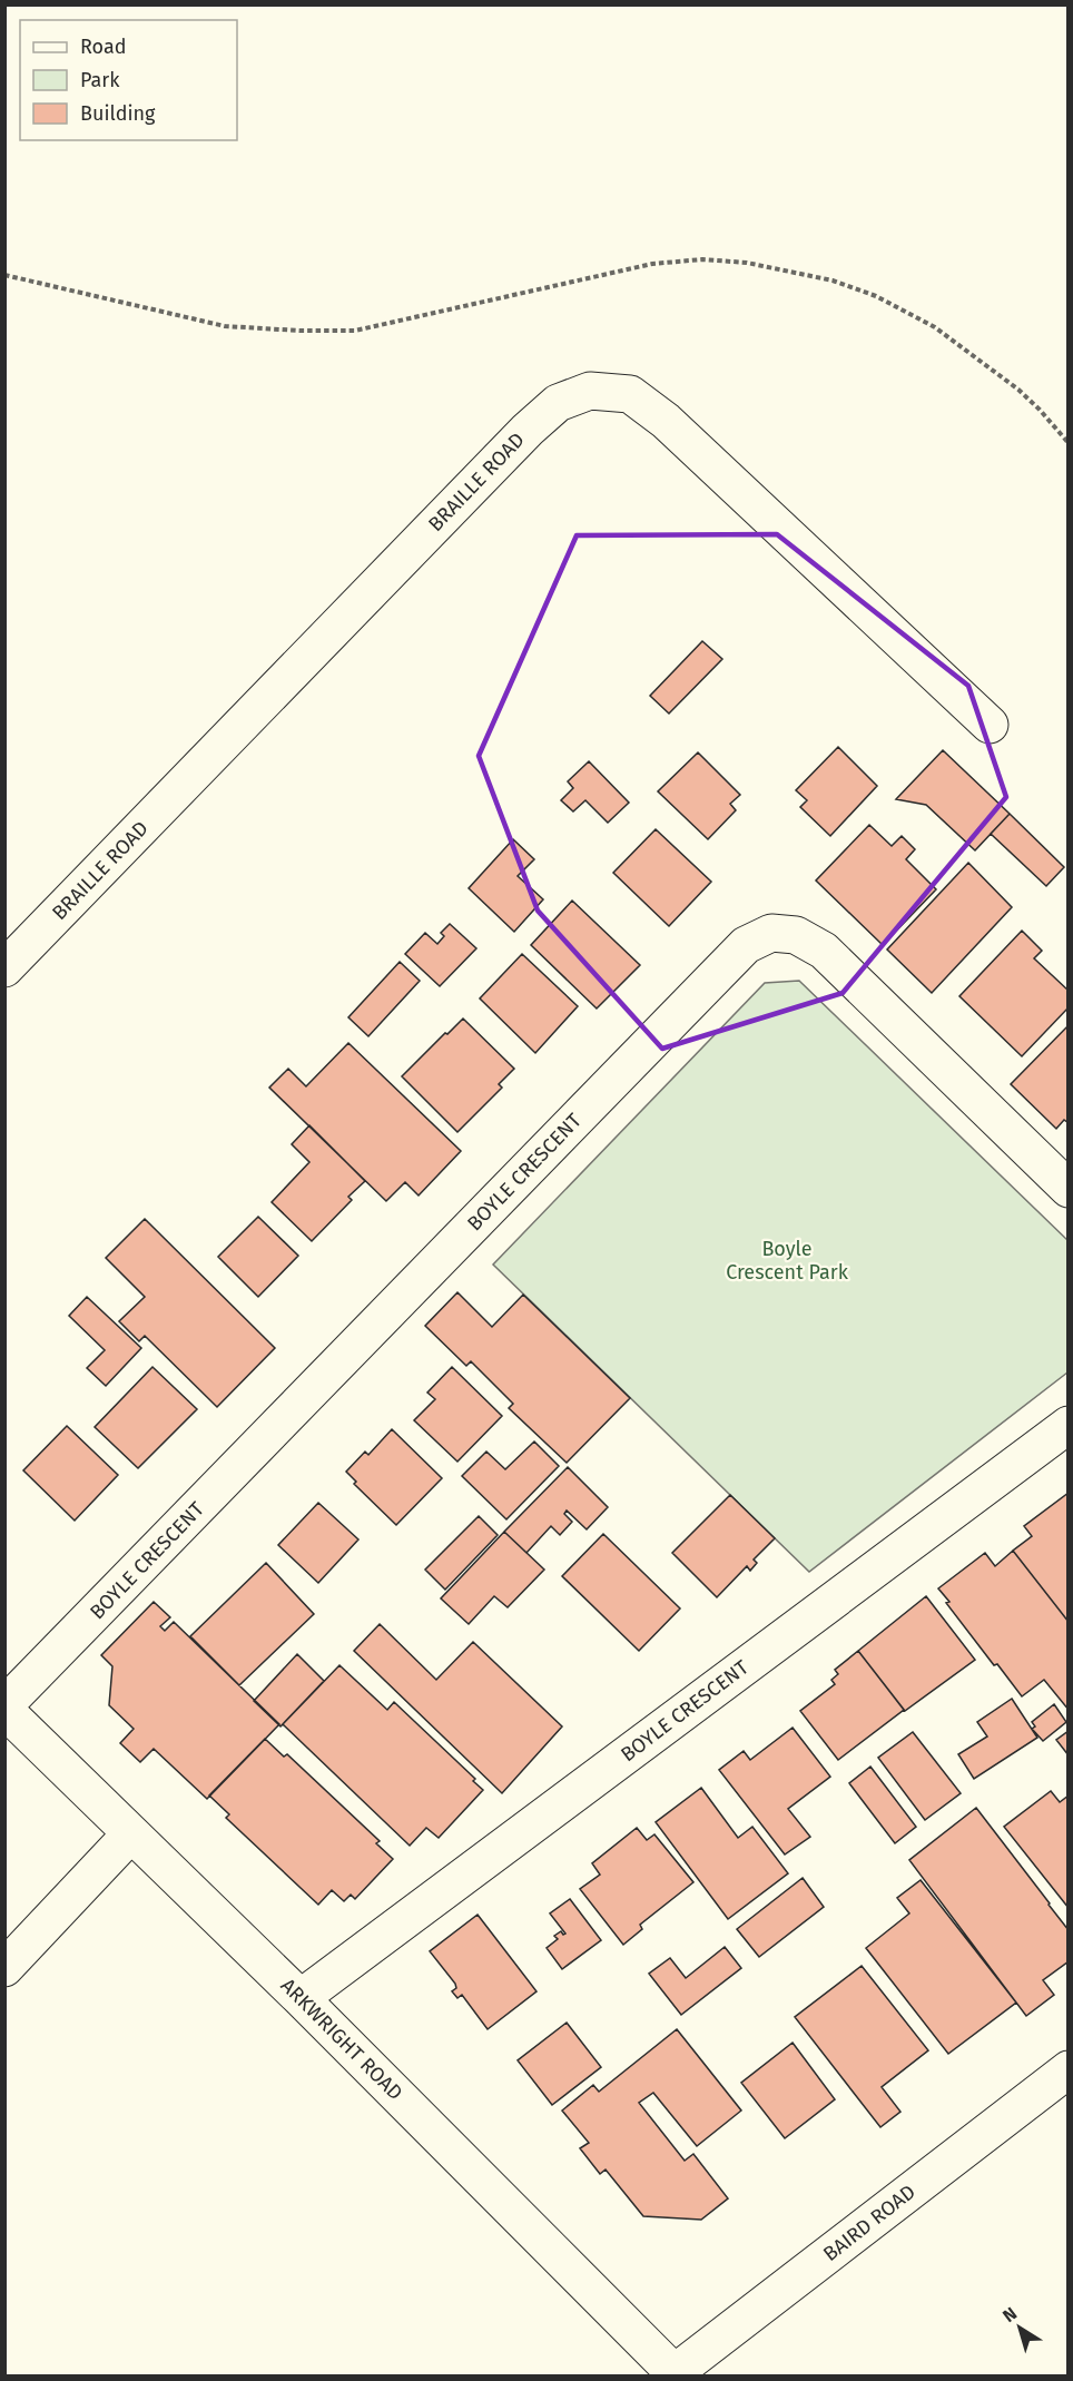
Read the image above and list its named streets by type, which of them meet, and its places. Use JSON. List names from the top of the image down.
{
  "streets": {
    "street": [
      "BRAILLE ROAD",
      "BOYLE CRESCENT",
      "ARKWRIGHT ROAD",
      "BAIRD ROAD"
    ]
  },
  "crossings": [
    ["BOYLE CRESCENT", "ARKWRIGHT ROAD"],
    ["ARKWRIGHT ROAD", "BAIRD ROAD"]
  ],
  "parks": ["Boyle Crescent Park"],
  "legend": ["Road", "Park", "Building"],
  "north": "top left"
}
